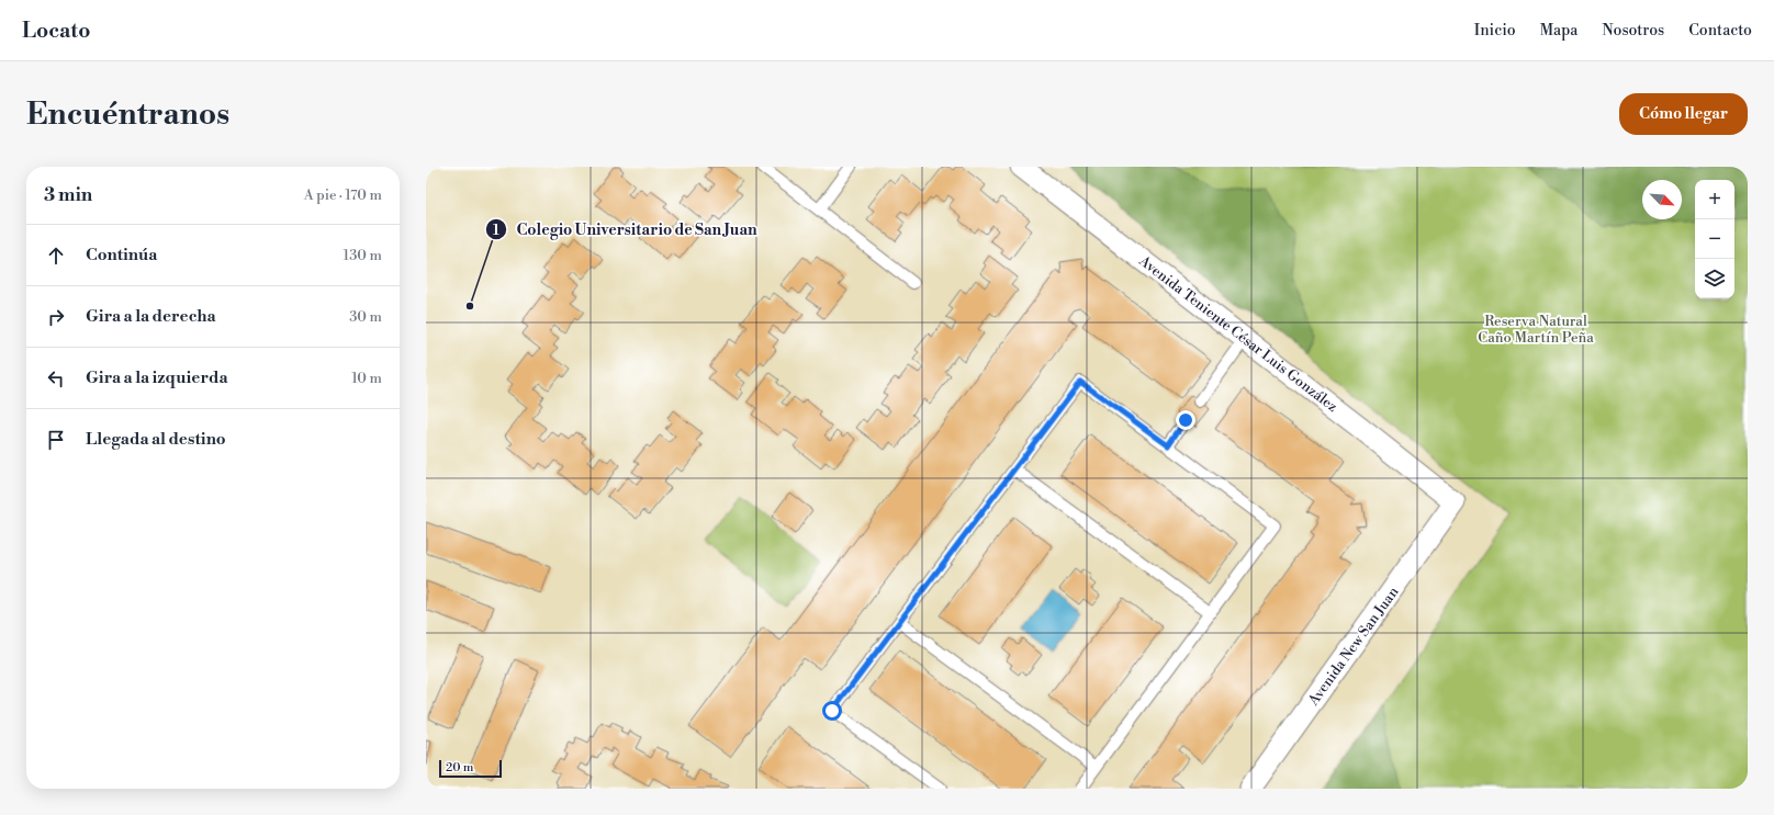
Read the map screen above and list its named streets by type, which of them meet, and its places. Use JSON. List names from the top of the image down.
{
  "streets": {
    "street": ["Avenida Teniente César Luis González", "Avenida New San Juan"]
  },
  "crossings": [
    ["Avenida Teniente César Luis González", "Avenida New San Juan"]
  ],
  "parks": ["Reserva Natural Caño Martín Peña"],
  "places": ["Colegio Universitario de San Juan"],
  "scale_bar": "20 m",
  "north": "bottom right",
  "page": {
    "header": "Locato",
    "nav": [
      "Inicio",
      "Mapa",
      "Nosotros",
      "Contacto"
    ],
    "buttons": "Cómo llegar",
    "title": "Encuéntranos",
    "heading": ["3 min", "A pie · 170 m"],
    "map_buttons": ["+", "−"],
    "list": [
      ["Continúa", "130 m"],
      ["Gira a la derecha", "30 m"],
      ["Gira a la izquierda", "10 m"],
      "Llegada al destino"
    ],
    "scale": "20 m"
  }
}
